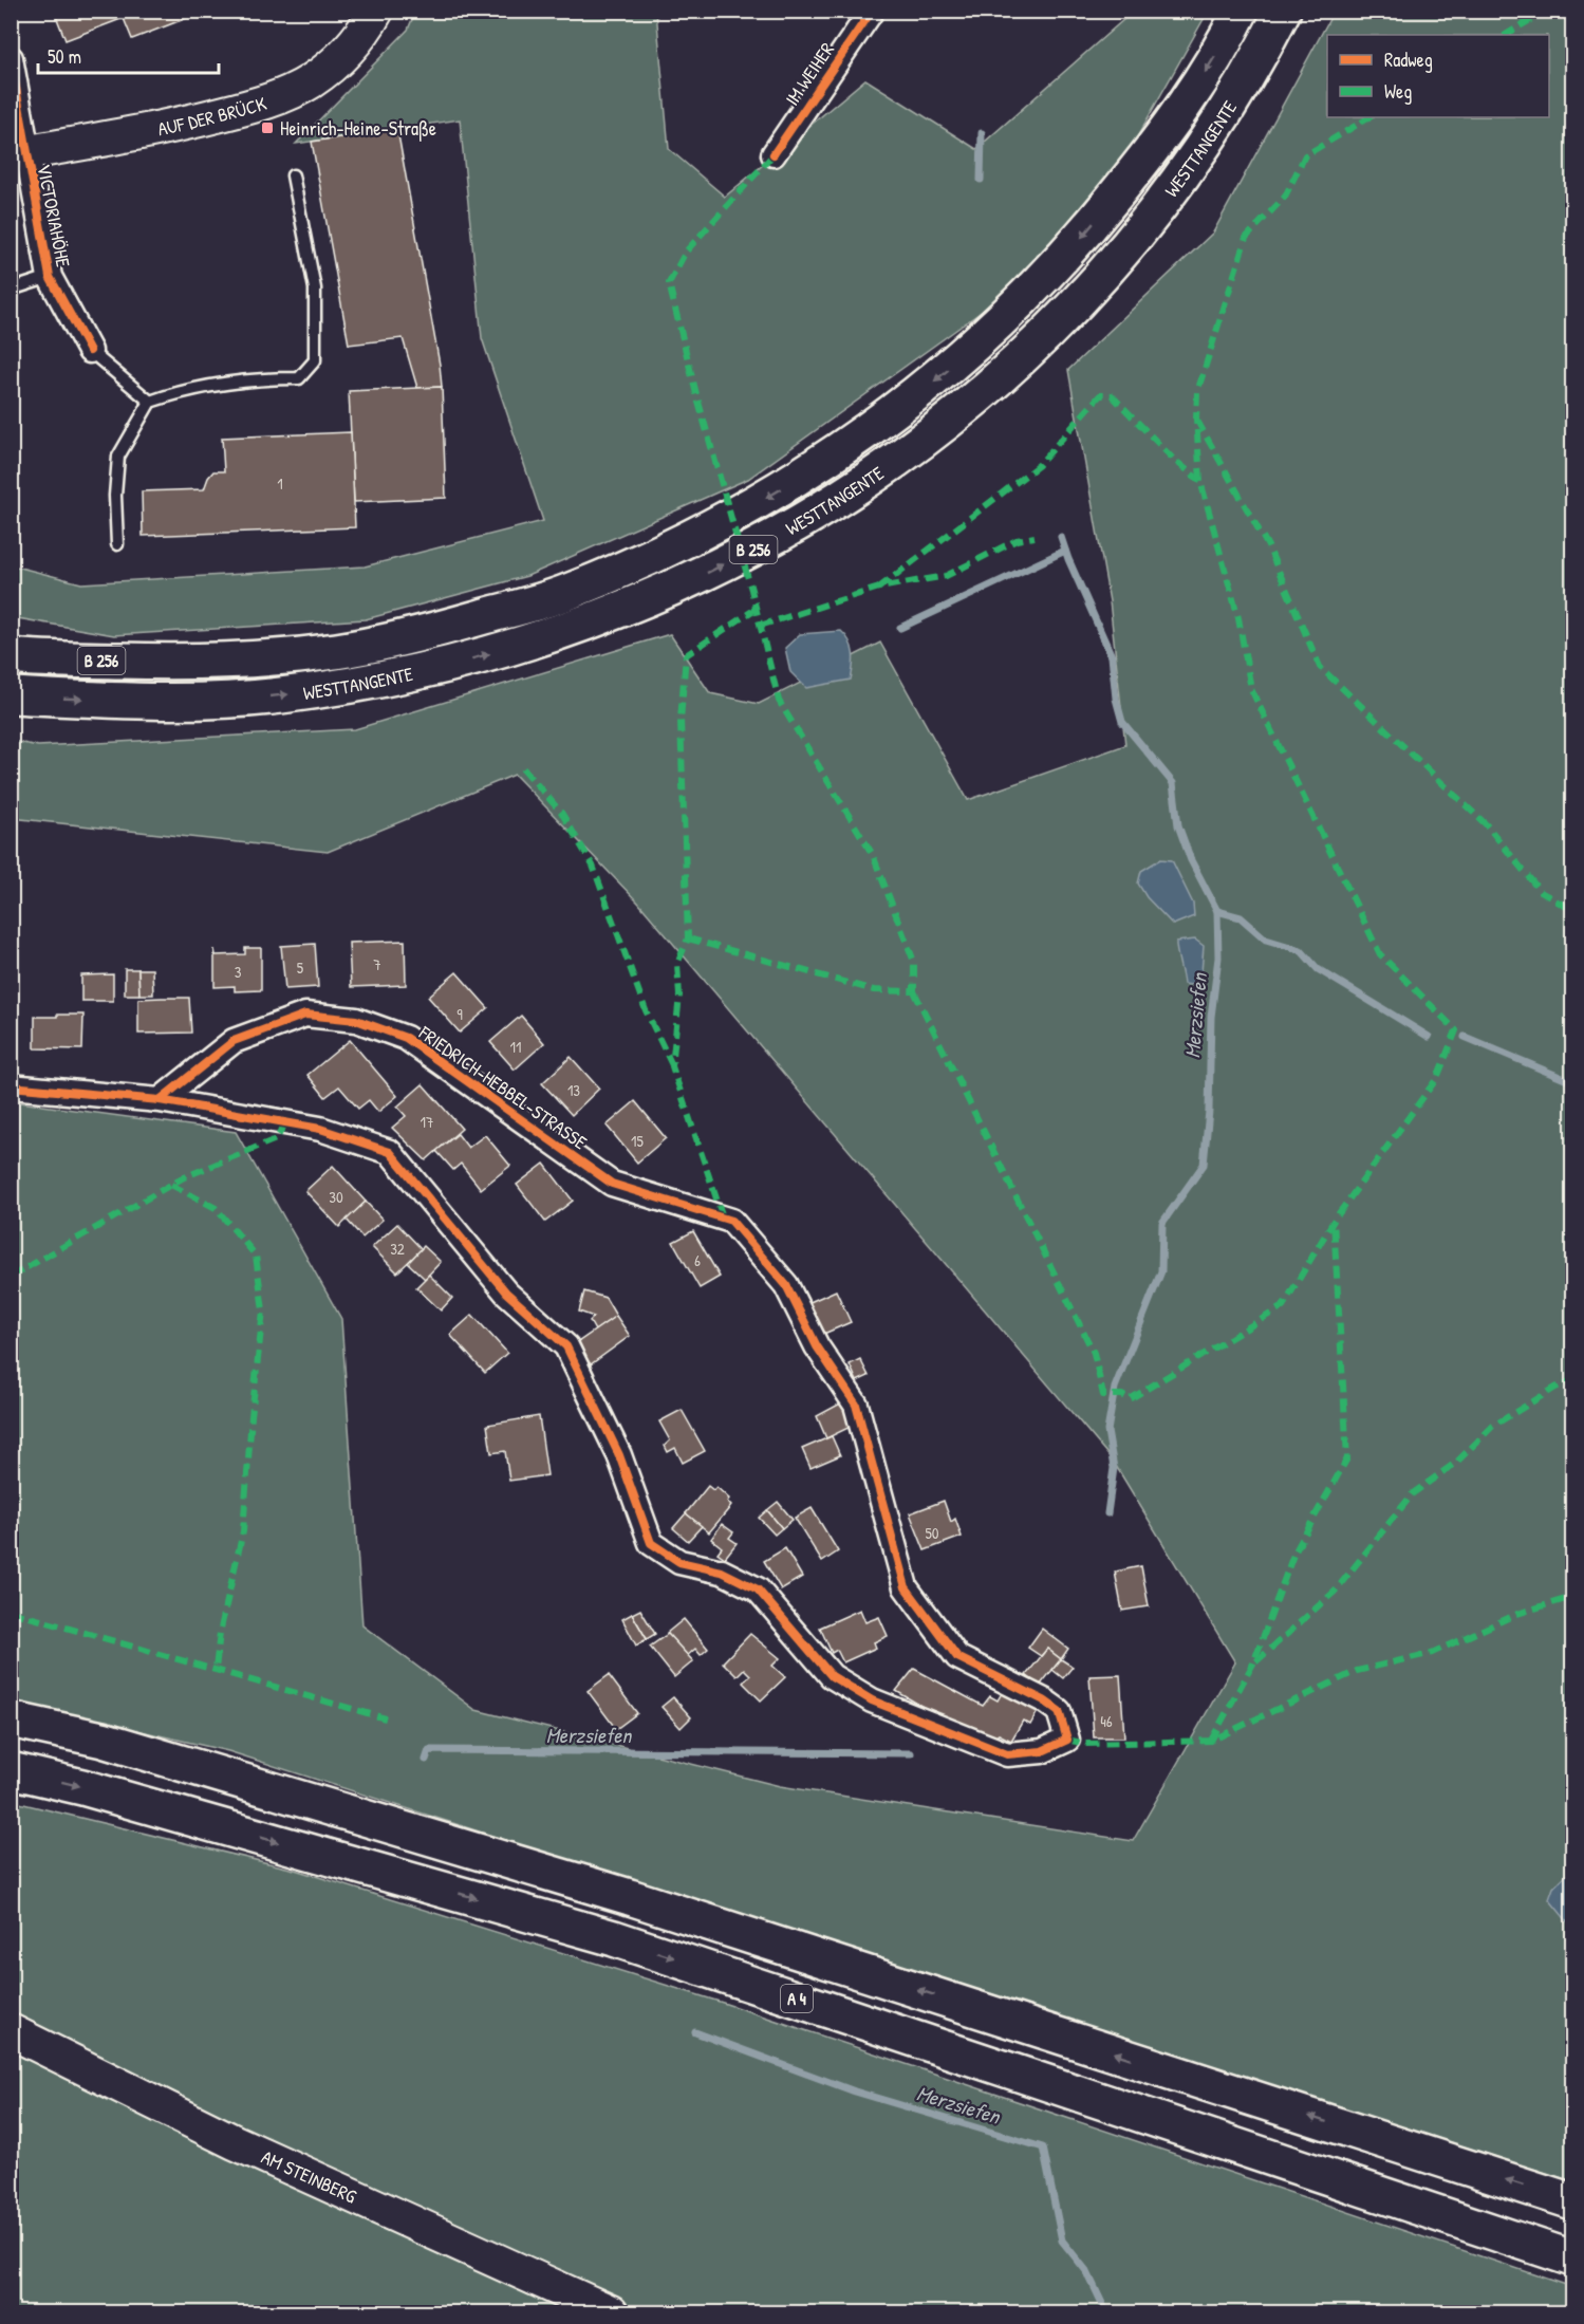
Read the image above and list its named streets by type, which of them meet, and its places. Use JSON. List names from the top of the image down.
{
  "streets": {
    "highway": ["WESTTANGENTE", "B 256", "A 4"],
    "main road": ["AUF DER BRÜCK", "AM STEINBERG"],
    "street": ["IM WEIHER", "VICTORIAHÖHE", "FRIEDRICH-HEBBEL-STRASSE"]
  },
  "crossings": [
    ["AUF DER BRÜCK", "VICTORIAHÖHE"]
  ],
  "water": ["Merzsiefen"],
  "places": {
    "transit": ["Heinrich-Heine-Straße"]
  },
  "house_numbers": [
    "1",
    "7",
    "5",
    "3",
    "9",
    "11",
    "13",
    "17",
    "15",
    "30",
    "32",
    "6",
    "50",
    "46"
  ],
  "legend": ["Radweg", "Weg"],
  "scale_bar": "50 m"
}
